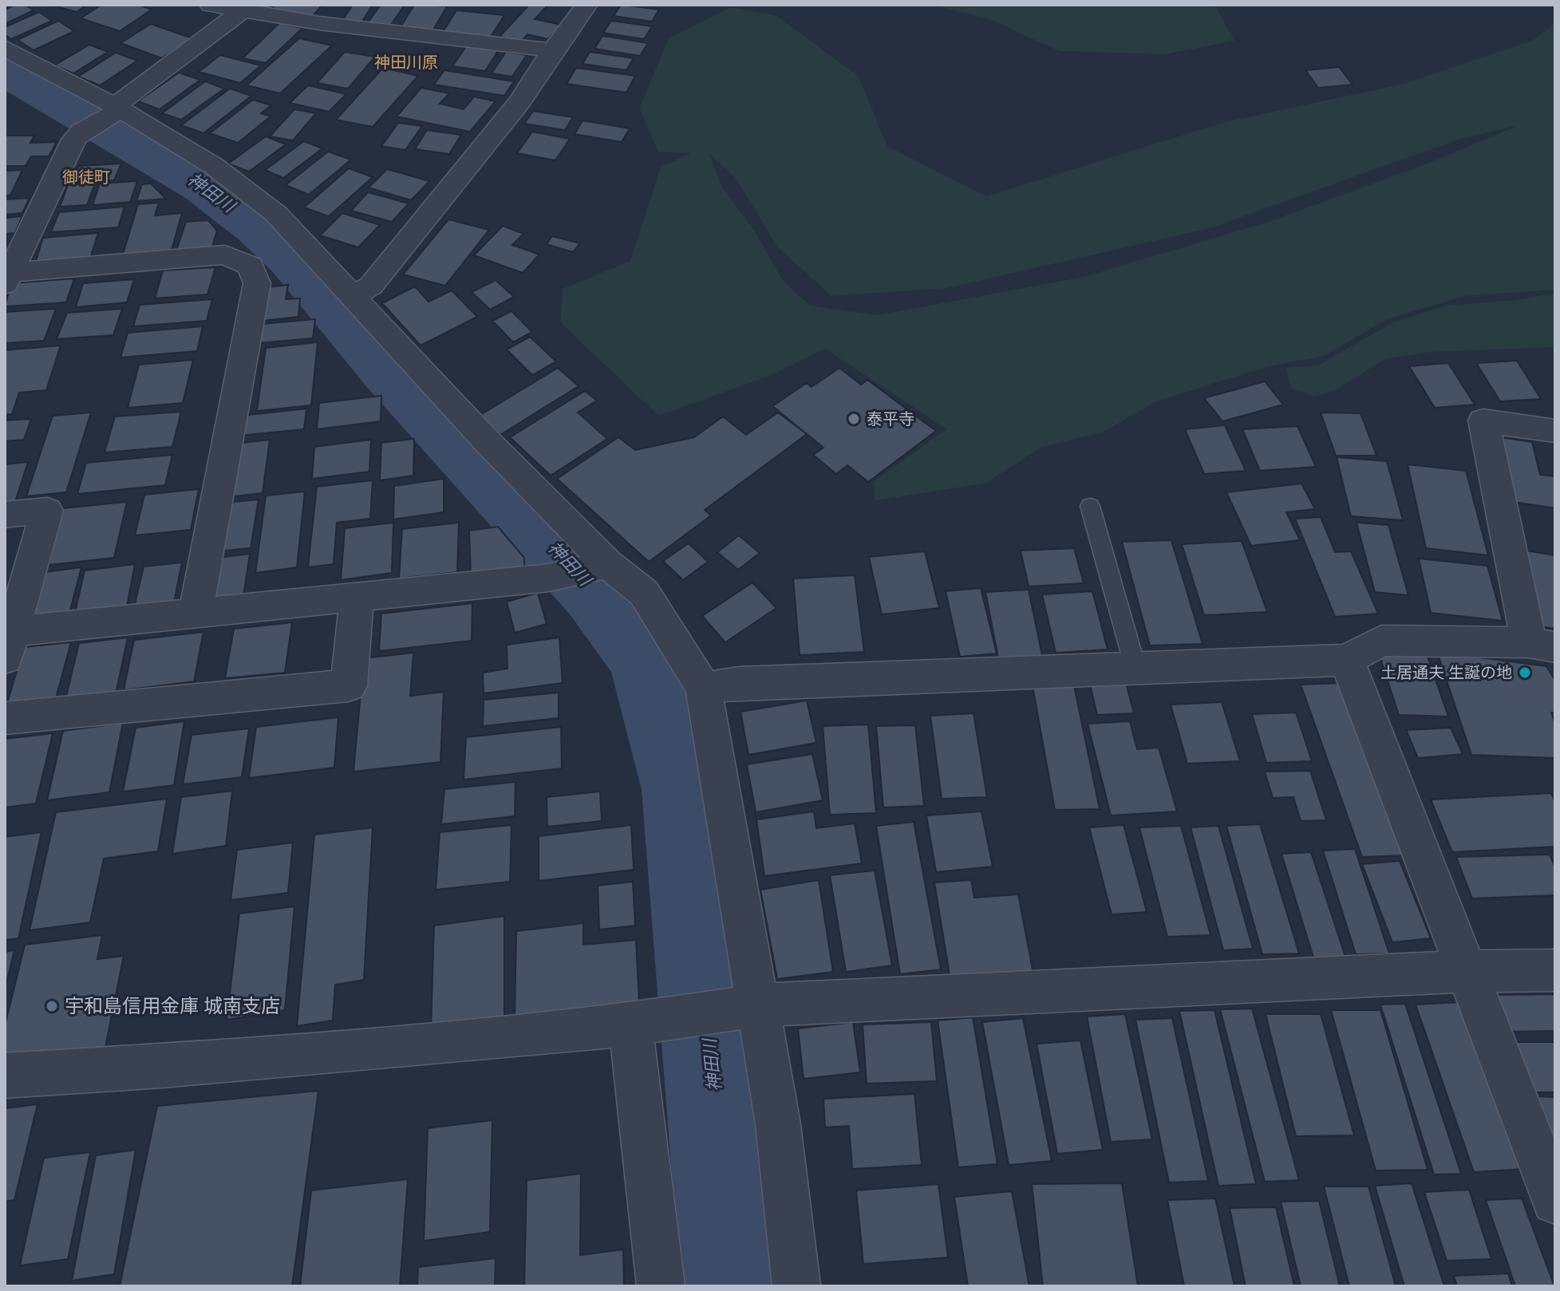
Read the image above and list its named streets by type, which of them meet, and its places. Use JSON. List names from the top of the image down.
{
  "districts": ["神田川原", "御徒町"],
  "water": ["神田川"],
  "places": ["泰平寺", "土居通夫 生誕の地", "宇和島信用金庫 城南支店"]
}
